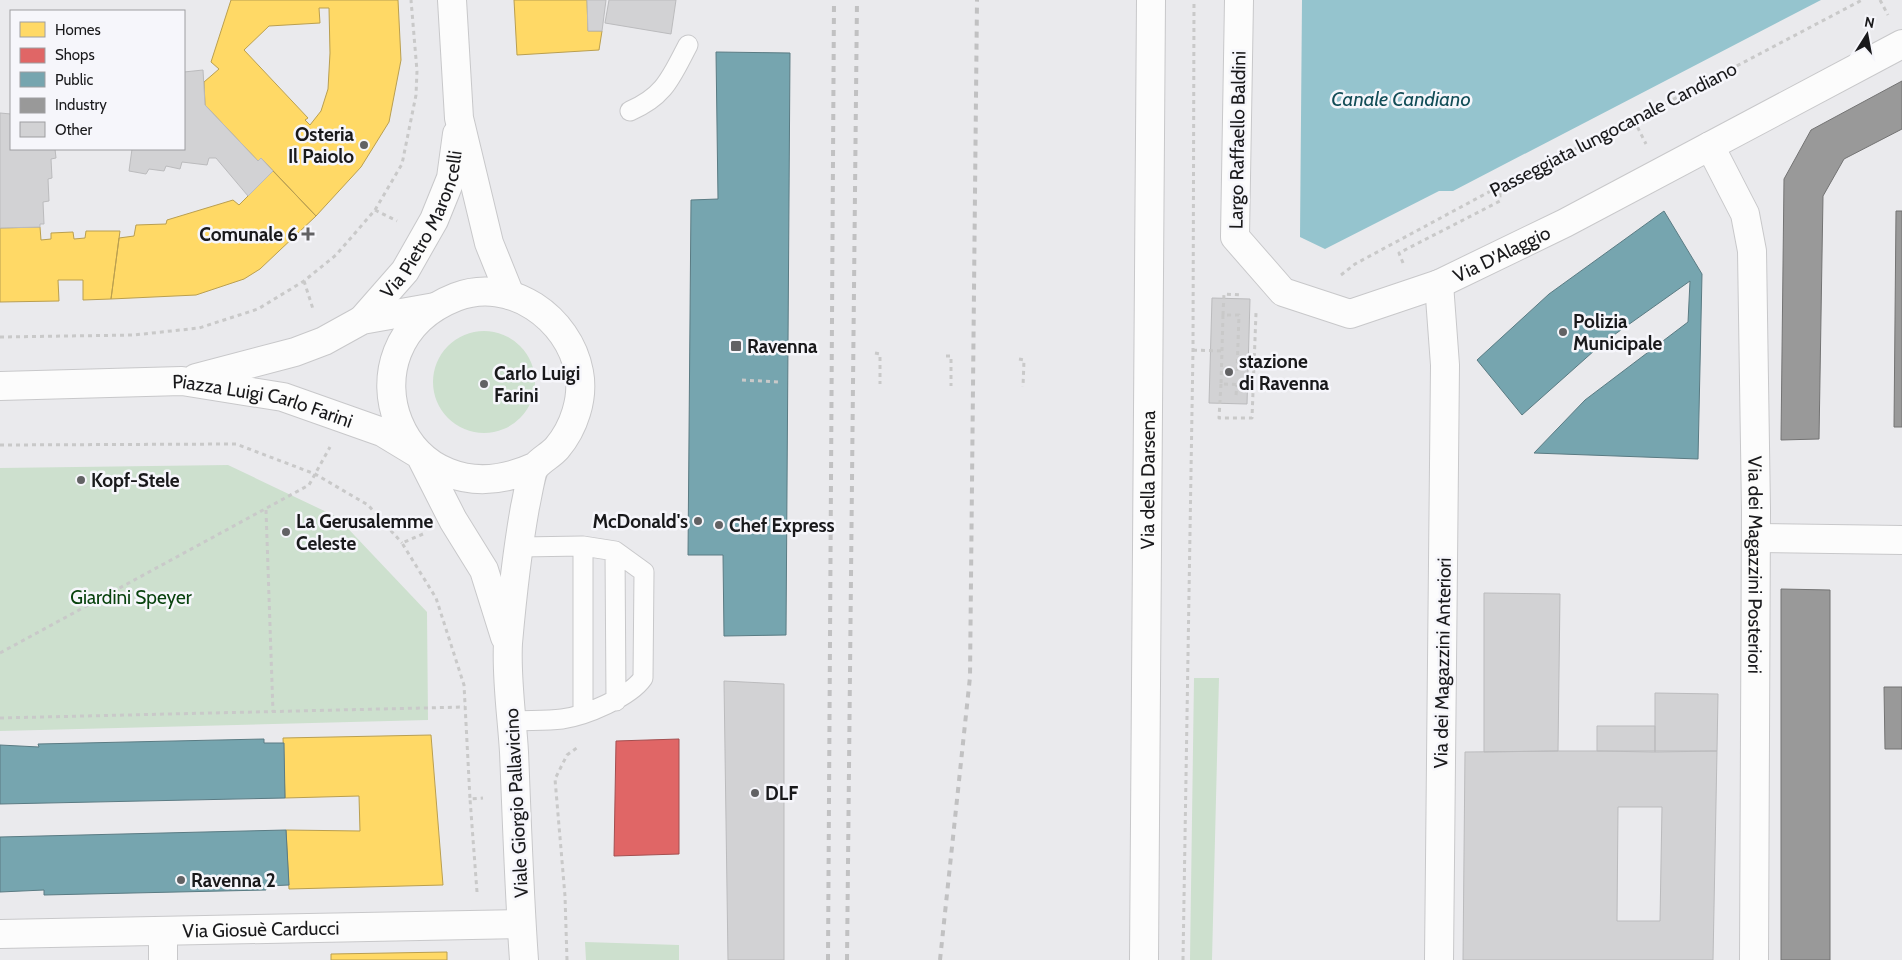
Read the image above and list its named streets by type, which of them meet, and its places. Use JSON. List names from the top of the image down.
{
  "streets": {
    "street": [
      "Largo Raffaello Baldini",
      "Via Pietro Maroncelli",
      "Via D'Alaggio",
      "Piazza Luigi Carlo Farini",
      "Via della Darsena",
      "Via dei Magazzini Posteriori",
      "Via dei Magazzini Anteriori",
      "Viale Giorgio Pallavicino",
      "Via Giosuè Carducci"
    ],
    "path": ["Passeggiata lungocanale Candiano"]
  },
  "crossings": [
    ["Largo Raffaello Baldini", "Via D'Alaggio"],
    ["Via Pietro Maroncelli", "Piazza Luigi Carlo Farini"],
    ["Via D'Alaggio", "Via dei Magazzini Posteriori"],
    ["Via D'Alaggio", "Via dei Magazzini Anteriori"],
    ["Piazza Luigi Carlo Farini", "Viale Giorgio Pallavicino"],
    ["Viale Giorgio Pallavicino", "Via Giosuè Carducci"]
  ],
  "water": ["Canale Candiano"],
  "parks": ["Giardini Speyer"],
  "places": {
    "other": [
      "Osteria Il Paiolo",
      "Polizia Municipale",
      "stazione di Ravenna",
      "Carlo Luigi Farini",
      "Kopf-Stele",
      "McDonald's",
      "Chef Express",
      "La Gerusalemme Celeste",
      "DLF",
      "Ravenna 2"
    ],
    "health": ["Comunale 6"],
    "transit": ["Ravenna"]
  },
  "legend": [
    "Homes",
    "Shops",
    "Public",
    "Industry",
    "Other"
  ],
  "north": "top"
}
